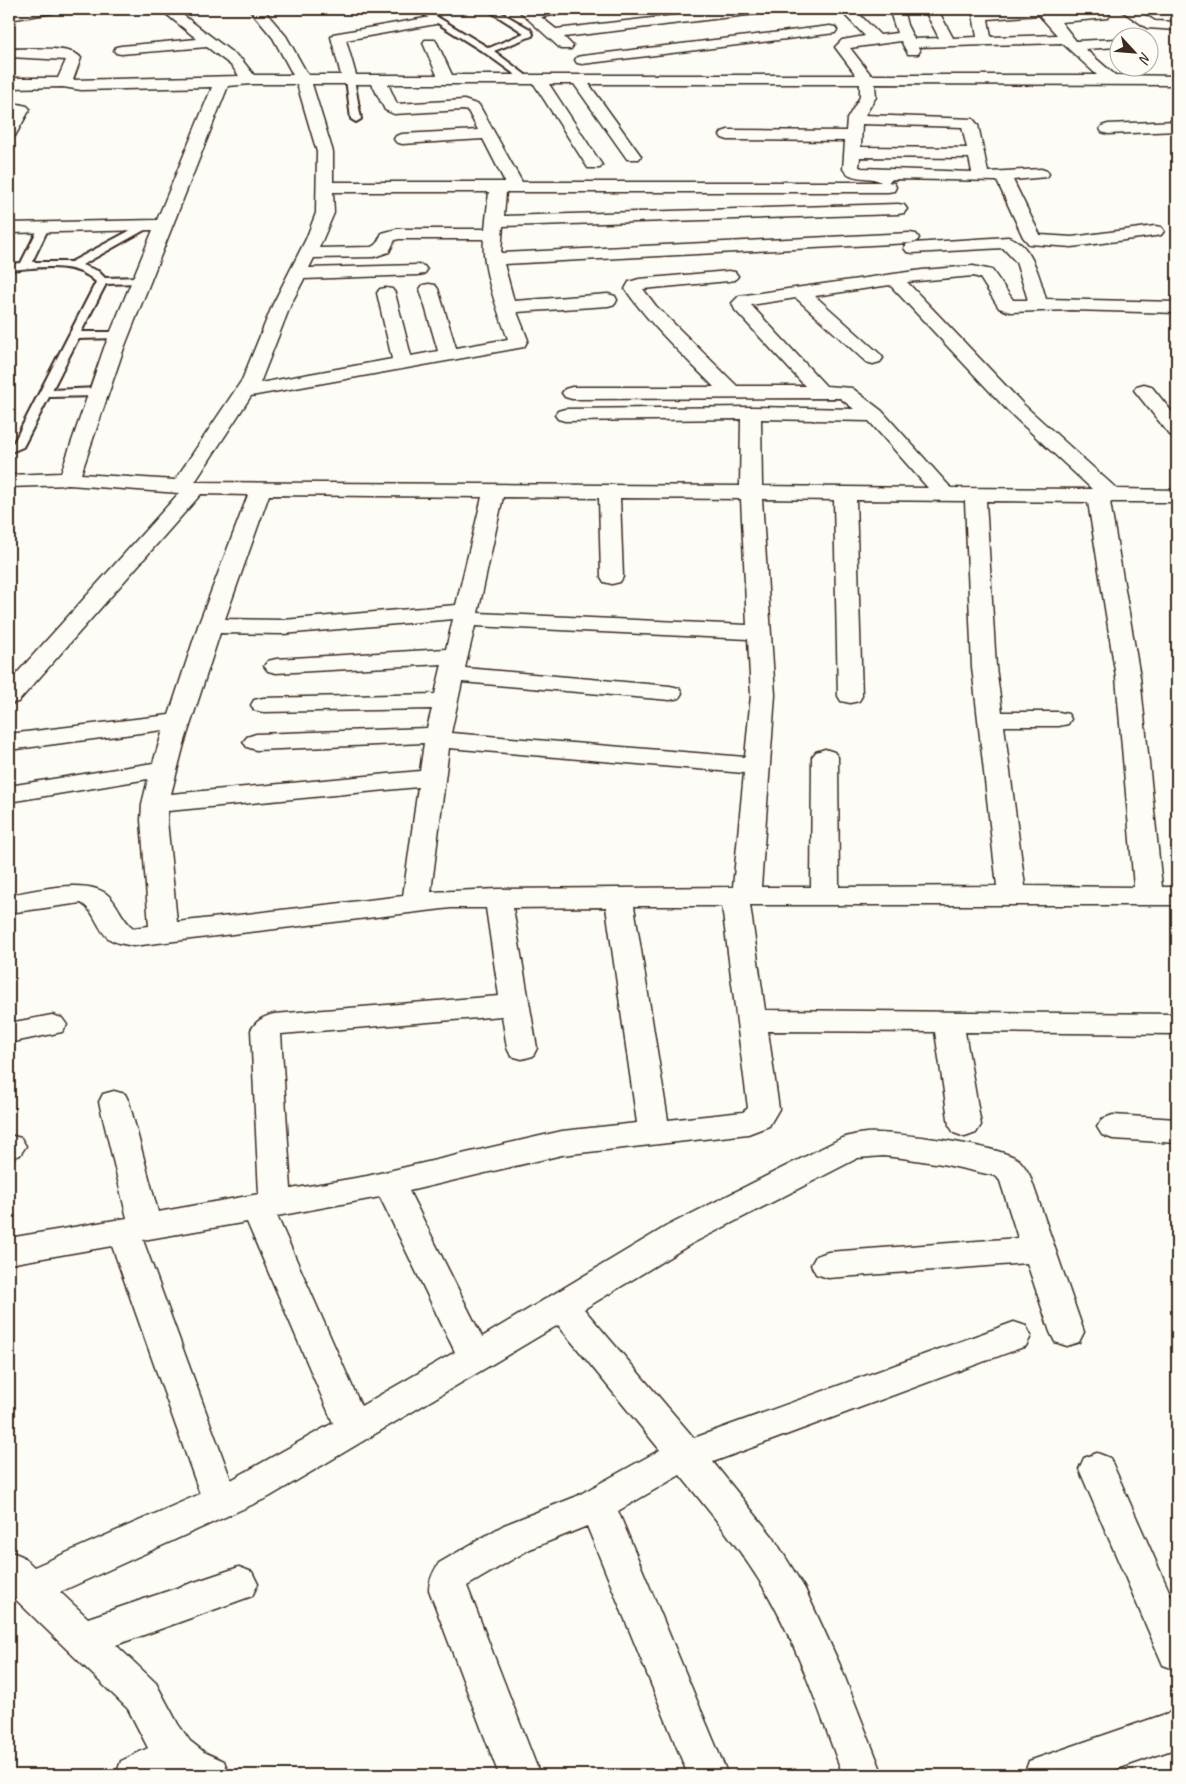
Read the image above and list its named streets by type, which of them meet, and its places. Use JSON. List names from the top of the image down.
{
  "north": "bottom right"
}
